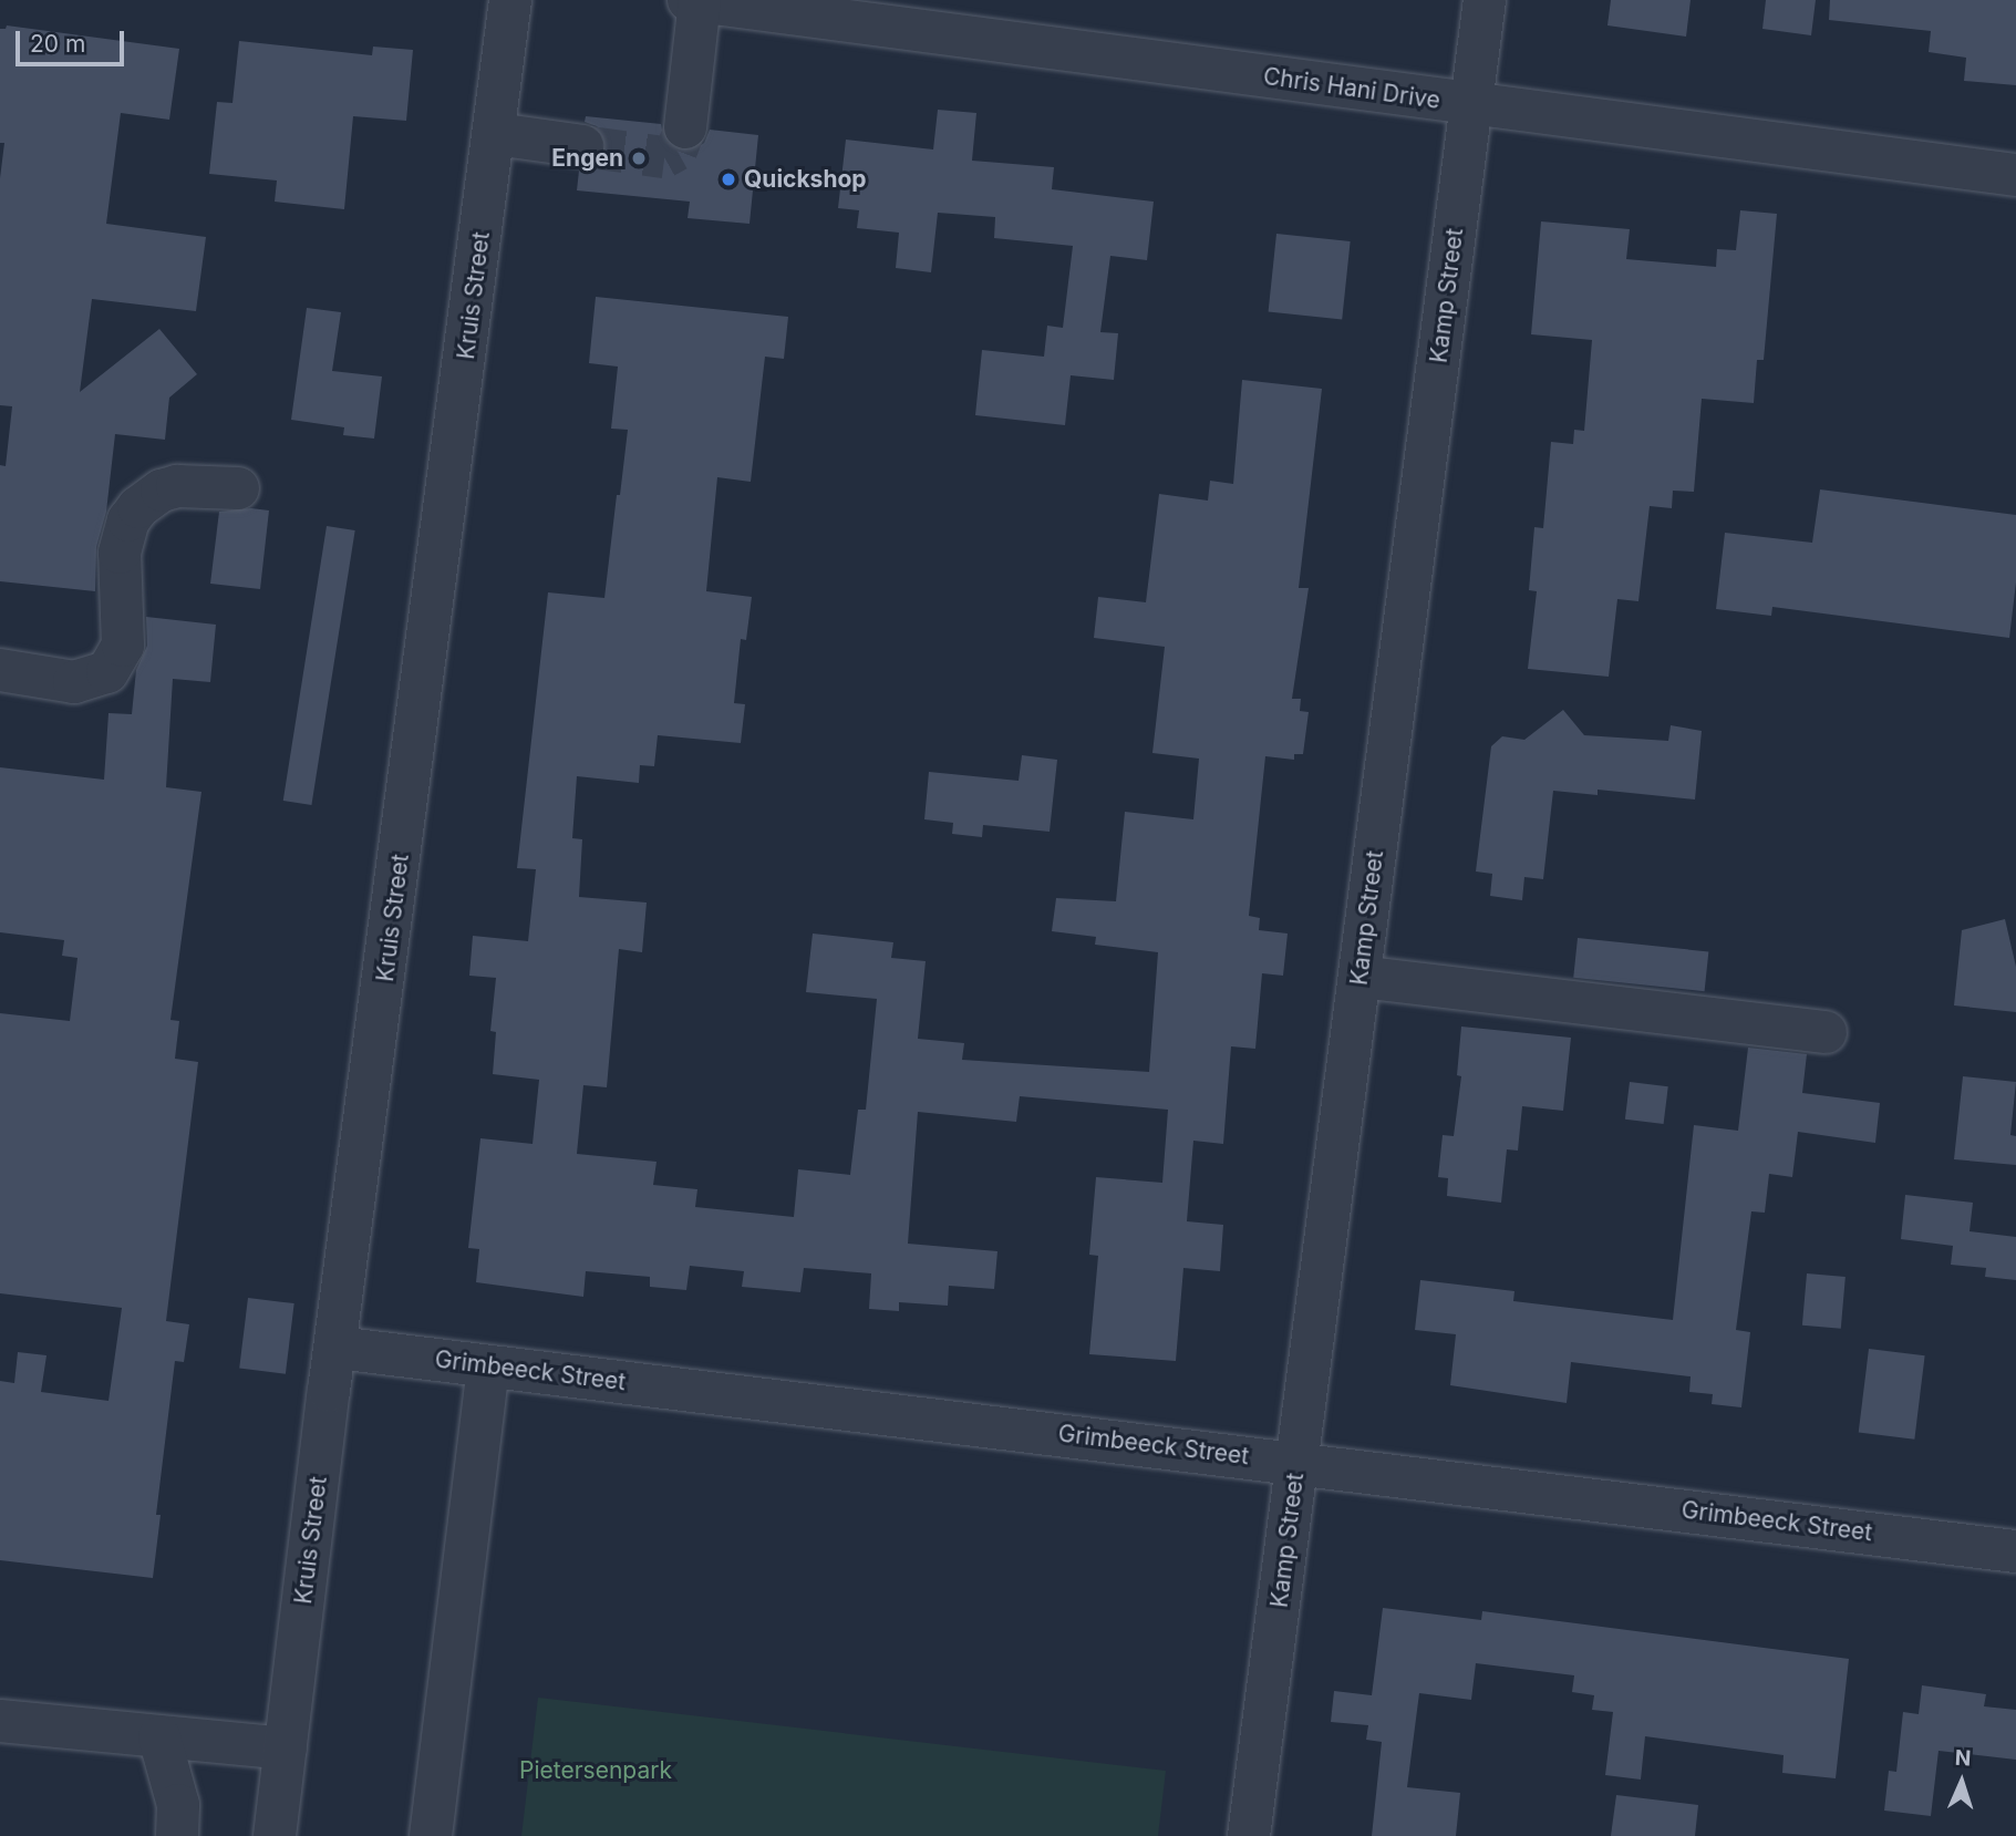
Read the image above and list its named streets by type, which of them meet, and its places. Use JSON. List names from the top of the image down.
{
  "streets": {
    "street": [
      "Chris Hani Drive",
      "Kruis Street",
      "Kamp Street",
      "Grimbeeck Street"
    ]
  },
  "crossings": [
    ["Chris Hani Drive", "Kamp Street"],
    ["Kruis Street", "Grimbeeck Street"],
    ["Kamp Street", "Grimbeeck Street"]
  ],
  "parks": ["Pietersenpark"],
  "places": ["Engen", "Quickshop"],
  "scale_bar": "20 m",
  "north": "top"
}
